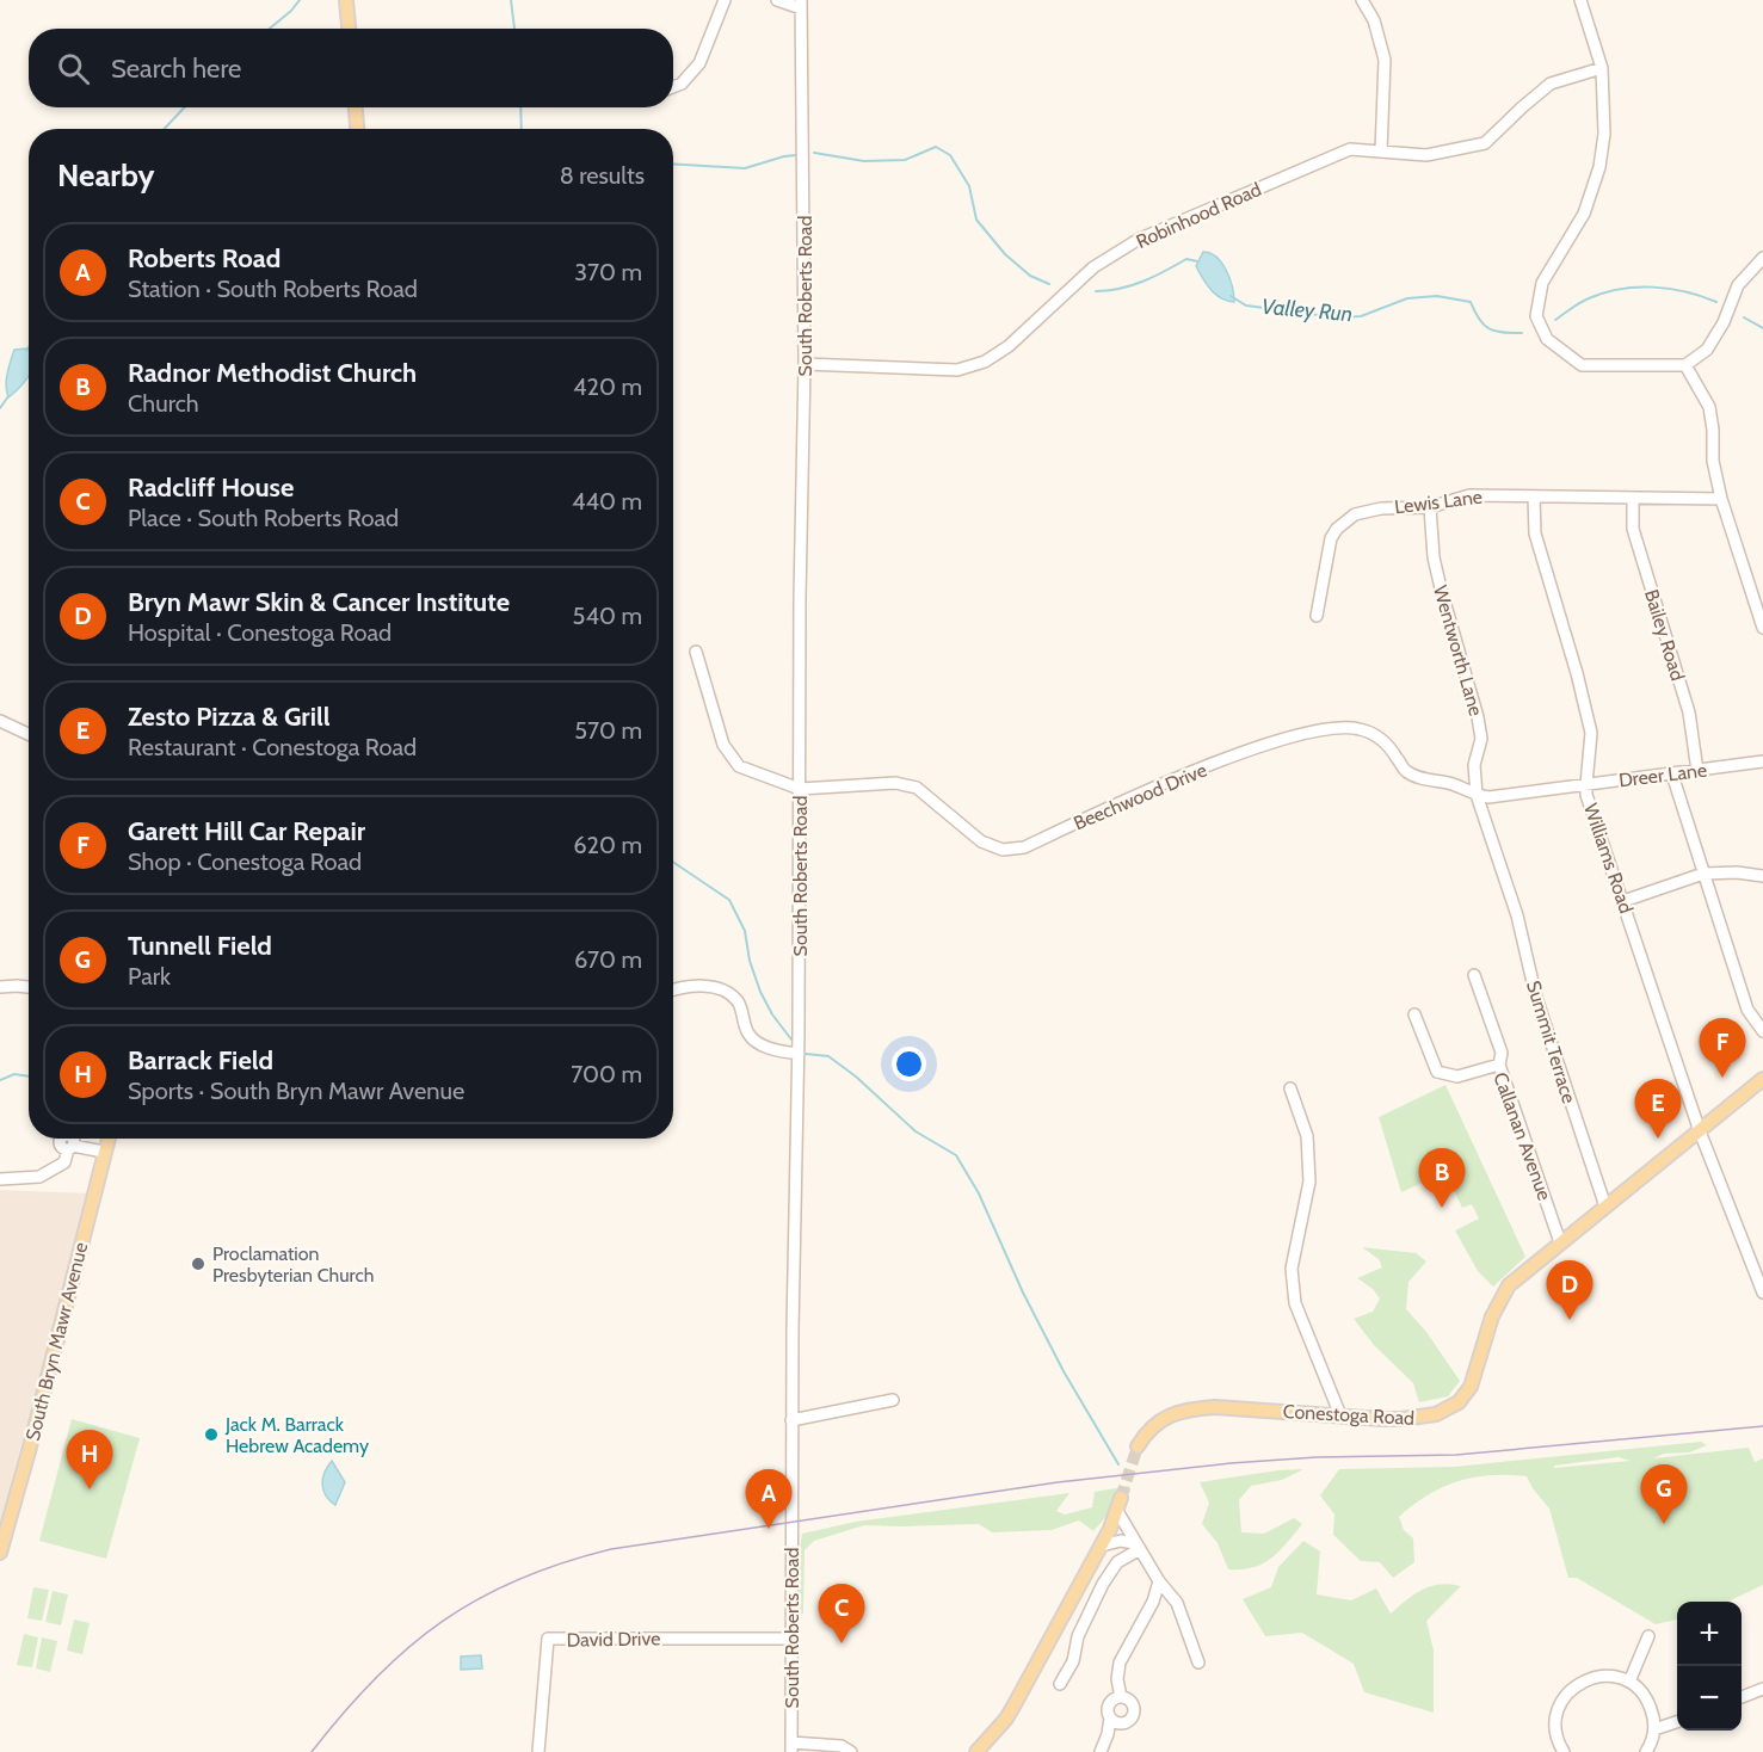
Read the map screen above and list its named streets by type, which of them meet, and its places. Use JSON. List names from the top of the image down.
{
  "streets": {
    "main road": ["South Bryn Mawr Avenue", "Conestoga Road"],
    "street": [
      "Robinhood Road",
      "South Roberts Road",
      "Lewis Lane",
      "Bailey Road",
      "Wentworth Lane",
      "Dreer Lane",
      "Beechwood Drive",
      "Williams Road",
      "Summit Terrace",
      "Callanan Avenue",
      "David Drive"
    ]
  },
  "crossings": [
    ["Robinhood Road", "South Roberts Road"],
    ["South Roberts Road", "Beechwood Drive"],
    ["South Roberts Road", "David Drive"],
    ["Lewis Lane", "Bailey Road"],
    ["Lewis Lane", "Wentworth Lane"],
    ["Lewis Lane", "Williams Road"],
    ["Bailey Road", "Dreer Lane"],
    ["Wentworth Lane", "Dreer Lane"],
    ["Wentworth Lane", "Beechwood Drive"],
    ["Wentworth Lane", "Summit Terrace"],
    ["Dreer Lane", "Beechwood Drive"],
    ["Dreer Lane", "Williams Road"],
    ["Williams Road", "Conestoga Road"],
    ["Summit Terrace", "Conestoga Road"],
    ["Callanan Avenue", "Conestoga Road"]
  ],
  "water": ["Valley Run"],
  "places": ["Proclamation Presbyterian Church", "Jack M. Barrack Hebrew Academy"],
  "page": {
    "search": "Search here",
    "heading": ["Nearby", "8 results"],
    "list": [
      {
        "mark": "A",
        "name": "Roberts Road",
        "note": "Station · South Roberts Road",
        "value": "370 m"
      },
      {
        "mark": "B",
        "name": "Radnor Methodist Church",
        "note": "Church",
        "value": "420 m"
      },
      {
        "mark": "C",
        "name": "Radcliff House",
        "note": "Place · South Roberts Road",
        "value": "440 m"
      },
      {
        "mark": "D",
        "name": "Bryn Mawr Skin & Cancer Institute",
        "note": "Hospital · Conestoga Road",
        "value": "540 m"
      },
      {
        "mark": "E",
        "name": "Zesto Pizza & Grill",
        "note": "Restaurant · Conestoga Road",
        "value": "570 m"
      },
      {
        "mark": "F",
        "name": "Garett Hill Car Repair",
        "note": "Shop · Conestoga Road",
        "value": "620 m"
      },
      {
        "mark": "G",
        "name": "Tunnell Field",
        "note": "Park",
        "value": "670 m"
      },
      {
        "mark": "H",
        "name": "Barrack Field",
        "note": "Sports · South Bryn Mawr Avenue",
        "value": "700 m"
      }
    ],
    "pins": [
      "F",
      "E",
      "B",
      "D",
      "H",
      "G",
      "A",
      "C"
    ],
    "map_buttons": ["+", "−"]
  }
}
